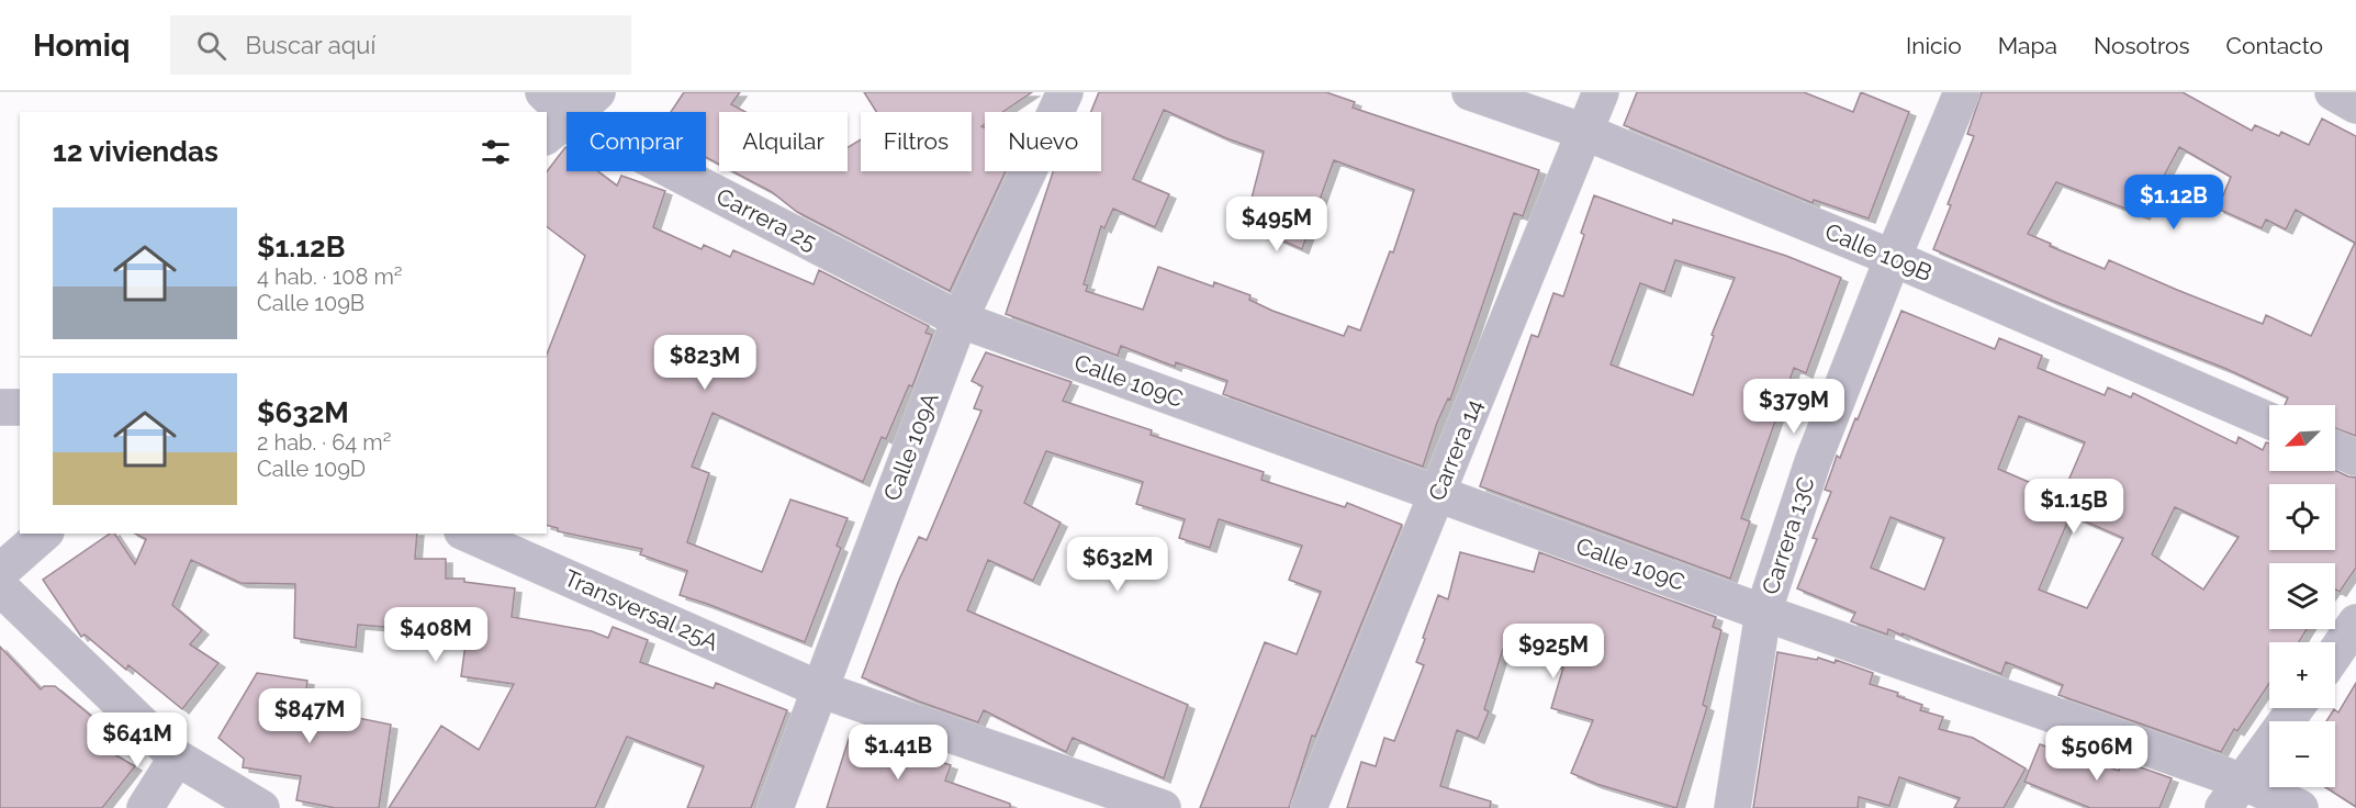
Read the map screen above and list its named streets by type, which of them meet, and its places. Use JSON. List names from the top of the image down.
{
  "streets": {
    "street": [
      "Carrera 25",
      "Calle 109B",
      "Calle 109C",
      "Calle 109A",
      "Carrera 14",
      "Carrera 13C",
      "Transversal 25A"
    ]
  },
  "crossings": [
    ["Carrera 25", "Calle 109C"],
    ["Carrera 25", "Calle 109A"],
    ["Calle 109B", "Carrera 14"],
    ["Calle 109B", "Carrera 13C"],
    ["Calle 109C", "Calle 109A"],
    ["Calle 109C", "Carrera 14"],
    ["Calle 109C", "Carrera 13C"],
    ["Calle 109A", "Transversal 25A"]
  ],
  "north": "bottom left",
  "page": {
    "header": "Homiq",
    "search": "Buscar aquí",
    "nav": [
      "Inicio",
      "Mapa",
      "Nosotros",
      "Contacto"
    ],
    "chip": [
      "Comprar",
      "Alquilar",
      "Filtros",
      "Nuevo"
    ],
    "heading": "12 viviendas",
    "price": [
      "$1.12B",
      "$495M",
      "$823M",
      "$379M",
      "$1.15B",
      "$632M",
      "$408M",
      "$925M",
      "$847M",
      "$641M",
      "$1.41B",
      "$506M"
    ],
    "list": [
      {
        "name": "$1.12B",
        "note": "4 hab. · 108 m² · Calle 109B"
      },
      {
        "name": "$632M",
        "note": "2 hab. · 64 m² · Calle 109D"
      }
    ],
    "map_buttons": ["+", "−"]
  }
}
